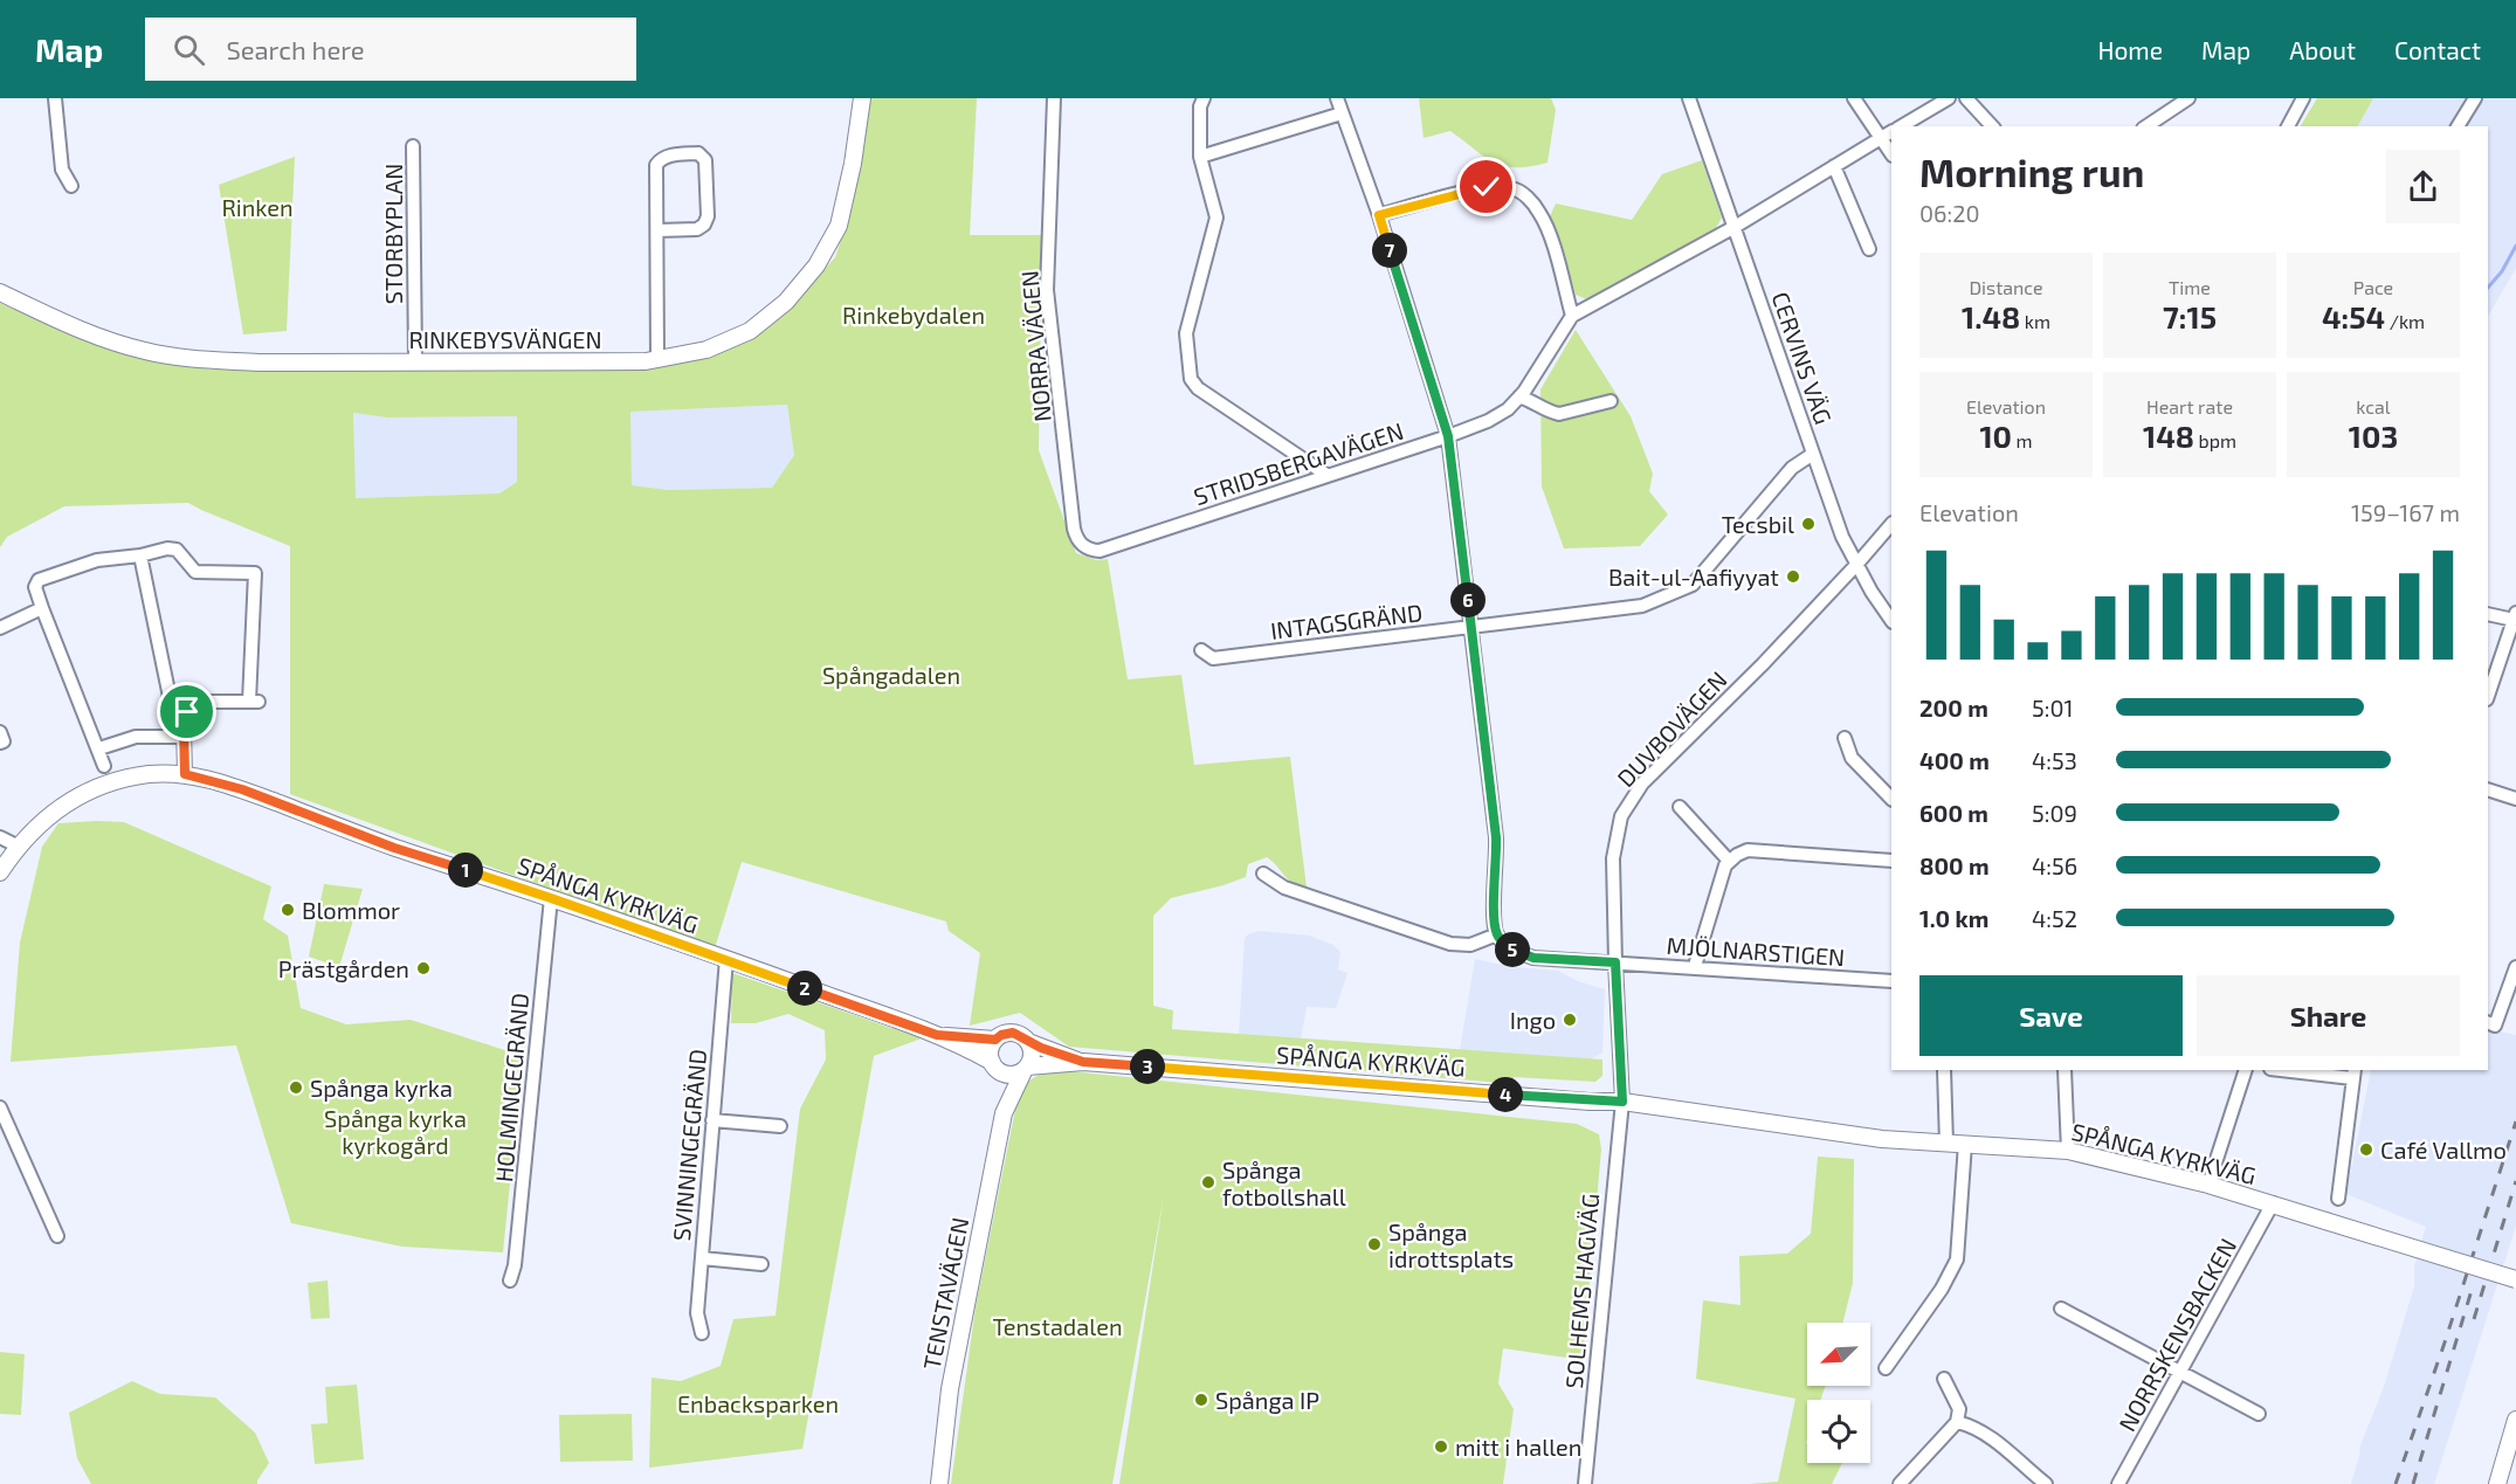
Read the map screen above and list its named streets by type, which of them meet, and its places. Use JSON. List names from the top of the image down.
{
  "streets": {
    "street": [
      "STORBYPLAN",
      "RINKEBYSVÄNGEN",
      "NORRA VÄGEN",
      "CERVINS VÄG",
      "STRIDSBERGAVÄGEN",
      "INTAGSGRÄND",
      "DUVBOVÄGEN",
      "SPÅNGA KYRKVÄG",
      "MJÖLNARSTIGEN",
      "HOLMINGEGRÄND",
      "SVINNINGEGRÄND",
      "SOLHEMS HAGVÄG",
      "TENSTAVÄGEN",
      "NORRSKENSBACKEN"
    ]
  },
  "crossings": [
    ["STORBYPLAN", "RINKEBYSVÄNGEN"],
    ["NORRA VÄGEN", "STRIDSBERGAVÄGEN"],
    ["CERVINS VÄG", "STRIDSBERGAVÄGEN"],
    ["CERVINS VÄG", "INTAGSGRÄND"],
    ["CERVINS VÄG", "DUVBOVÄGEN"],
    ["DUVBOVÄGEN", "SPÅNGA KYRKVÄG"],
    ["DUVBOVÄGEN", "MJÖLNARSTIGEN"],
    ["DUVBOVÄGEN", "SOLHEMS HAGVÄG"],
    ["SPÅNGA KYRKVÄG", "HOLMINGEGRÄND"],
    ["SPÅNGA KYRKVÄG", "SVINNINGEGRÄND"],
    ["SPÅNGA KYRKVÄG", "SOLHEMS HAGVÄG"],
    ["SPÅNGA KYRKVÄG", "TENSTAVÄGEN"],
    ["SPÅNGA KYRKVÄG", "NORRSKENSBACKEN"]
  ],
  "parks": [
    "Rinken",
    "Rinkebydalen",
    "Spångadalen",
    "Spånga kyrka kyrkogård",
    "Tenstadalen",
    "Enbacksparken"
  ],
  "places": [
    "Tecsbil",
    "Bait-ul-Aafiyyat",
    "Blommor",
    "Prästgården",
    "Ingo",
    "Spånga kyrka",
    "Café Vallmo",
    "Spånga fotbollshall",
    "Spånga idrottsplats",
    "Spånga IP",
    "mitt i hallen"
  ],
  "north": "bottom left",
  "page": {
    "header": "Map",
    "search": "Search here",
    "nav": [
      "Home",
      "Map",
      "About",
      "Contact"
    ],
    "heading": ["Morning run", "06:20"],
    "pins": [
      "7",
      "6",
      "1",
      "5",
      "2",
      "3",
      "4"
    ],
    "stats": [
      ["Distance", "1.48 km"],
      ["Time", "7:15"],
      ["Pace", "4:54 /km"],
      ["Elevation", "10 m"],
      ["Heart rate", "148 bpm"],
      ["kcal", "103"]
    ],
    "chart": ["Elevation", "159–167 m"],
    "list": [
      {
        "name": "200 m",
        "note": "5:01"
      },
      {
        "name": "400 m",
        "note": "4:53"
      },
      {
        "name": "600 m",
        "note": "5:09"
      },
      {
        "name": "800 m",
        "note": "4:56"
      },
      {
        "name": "1.0 km",
        "note": "4:52"
      }
    ],
    "buttons": ["Save", "Share"]
  }
}
